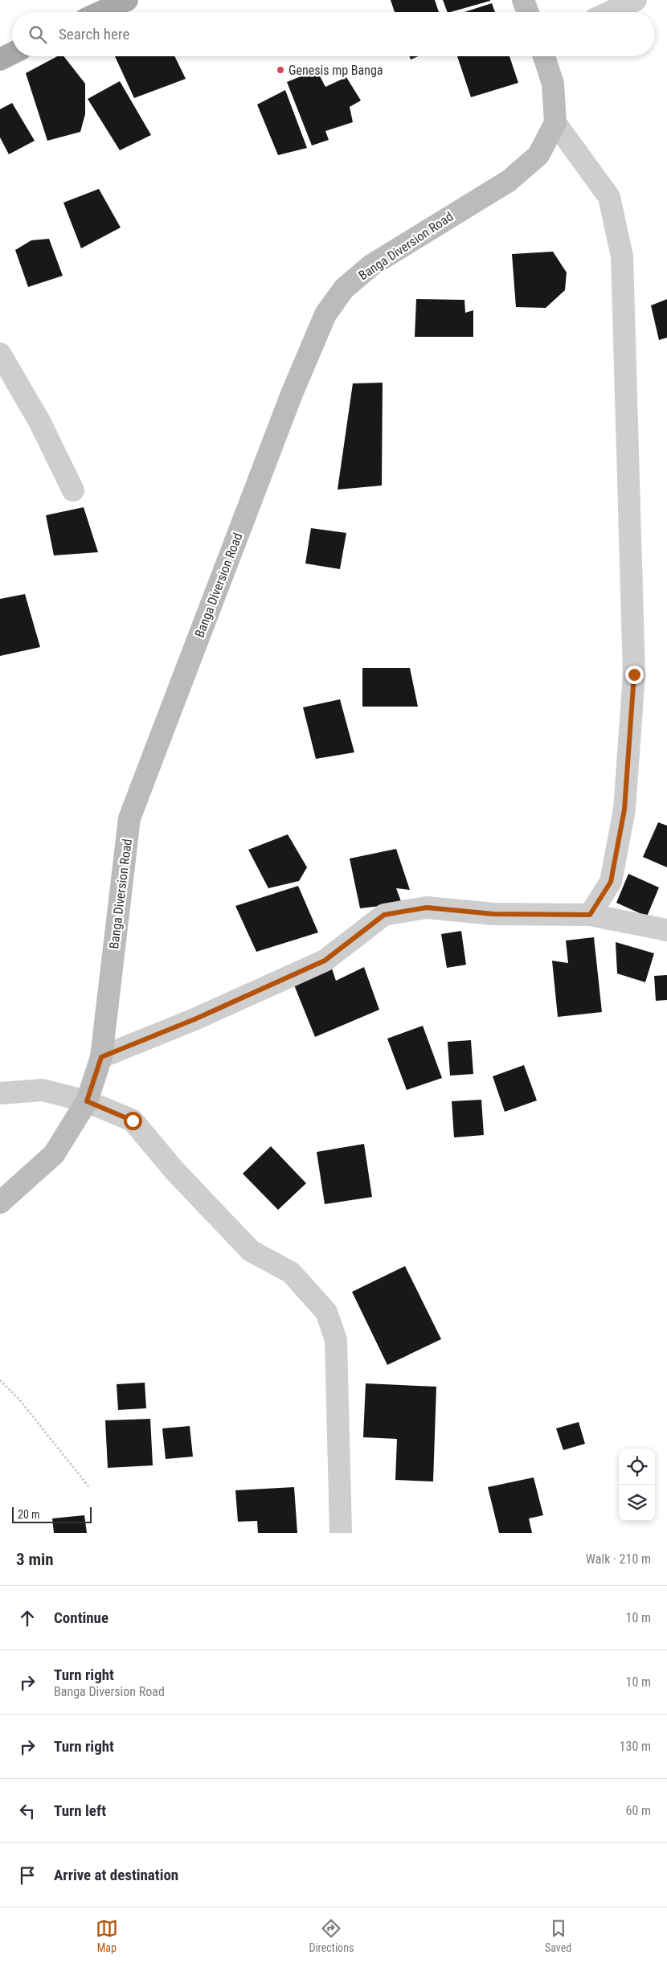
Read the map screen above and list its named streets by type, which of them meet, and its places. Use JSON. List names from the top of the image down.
{
  "streets": {
    "main road": ["Banga Diversion Road"]
  },
  "places": ["Genesis mp Banga"],
  "scale_bar": "20 m",
  "page": {
    "search": "Search here",
    "scale": "20 m",
    "heading": ["3 min", "Walk · 210 m"],
    "list": [
      ["Continue", "10 m"],
      ["Turn right", "Banga Diversion Road", "10 m"],
      ["Turn right", "130 m"],
      ["Turn left", "60 m"],
      "Arrive at destination"
    ],
    "nav": ["Map", "Directions", "Saved"]
  }
}
